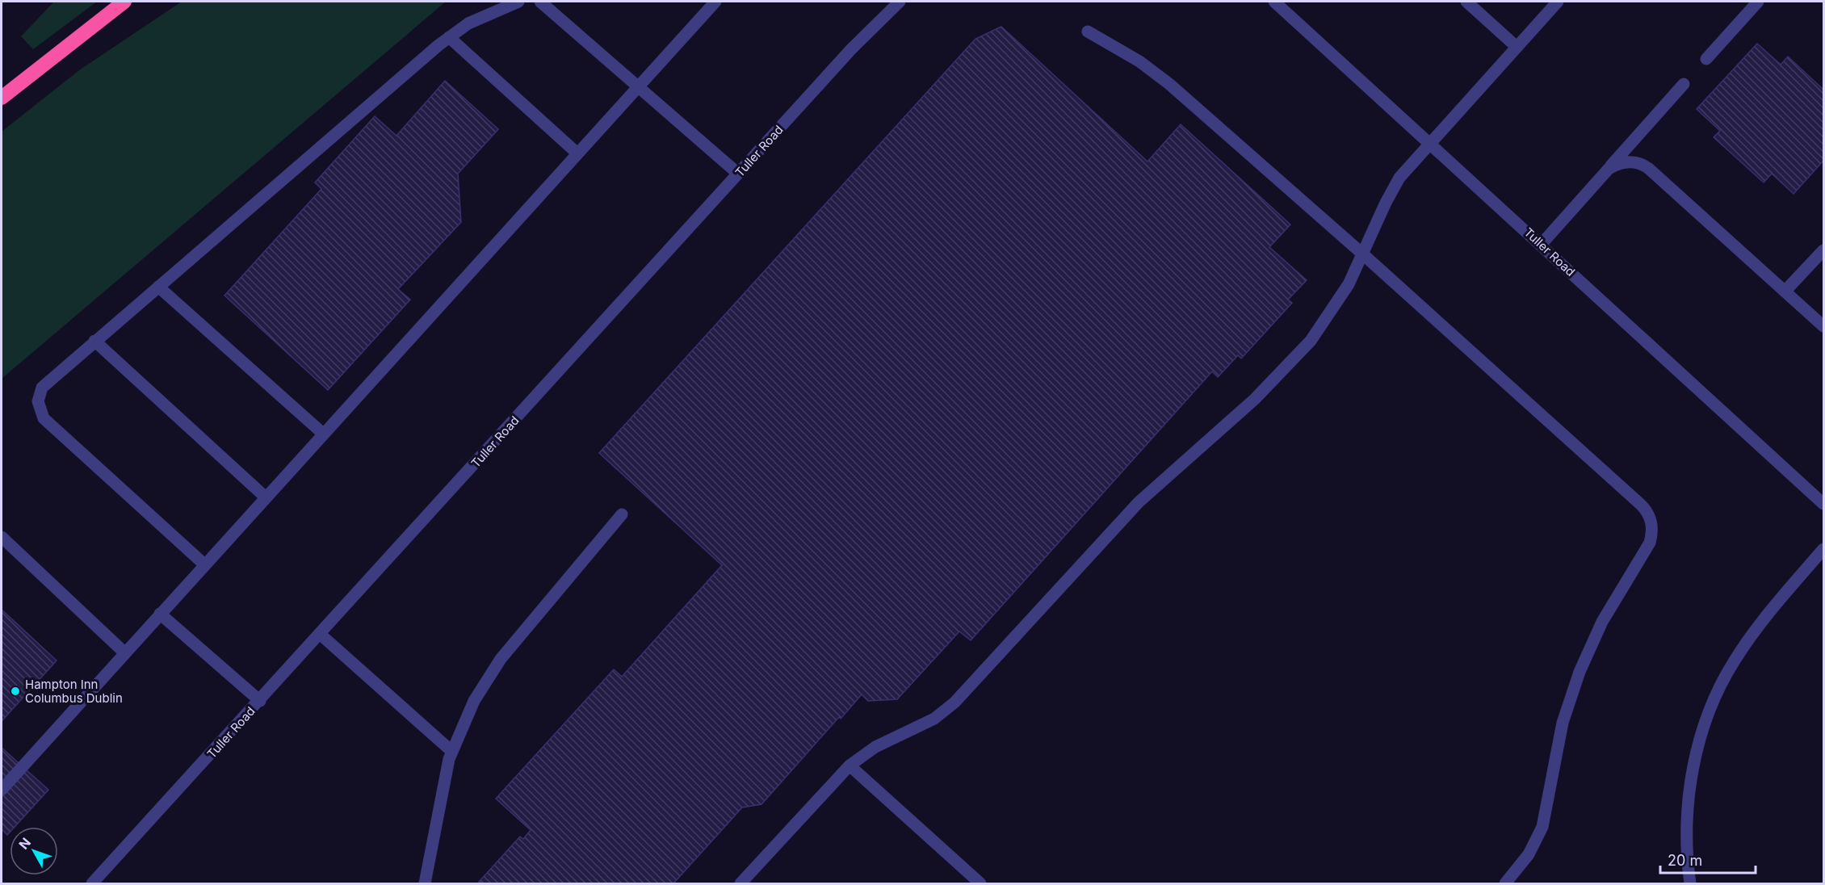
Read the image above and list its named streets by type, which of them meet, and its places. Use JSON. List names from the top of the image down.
{
  "streets": {
    "street": ["Tuller Road"]
  },
  "places": ["Hampton Inn Columbus Dublin"],
  "scale_bar": "20 m",
  "north": "top left"
}
